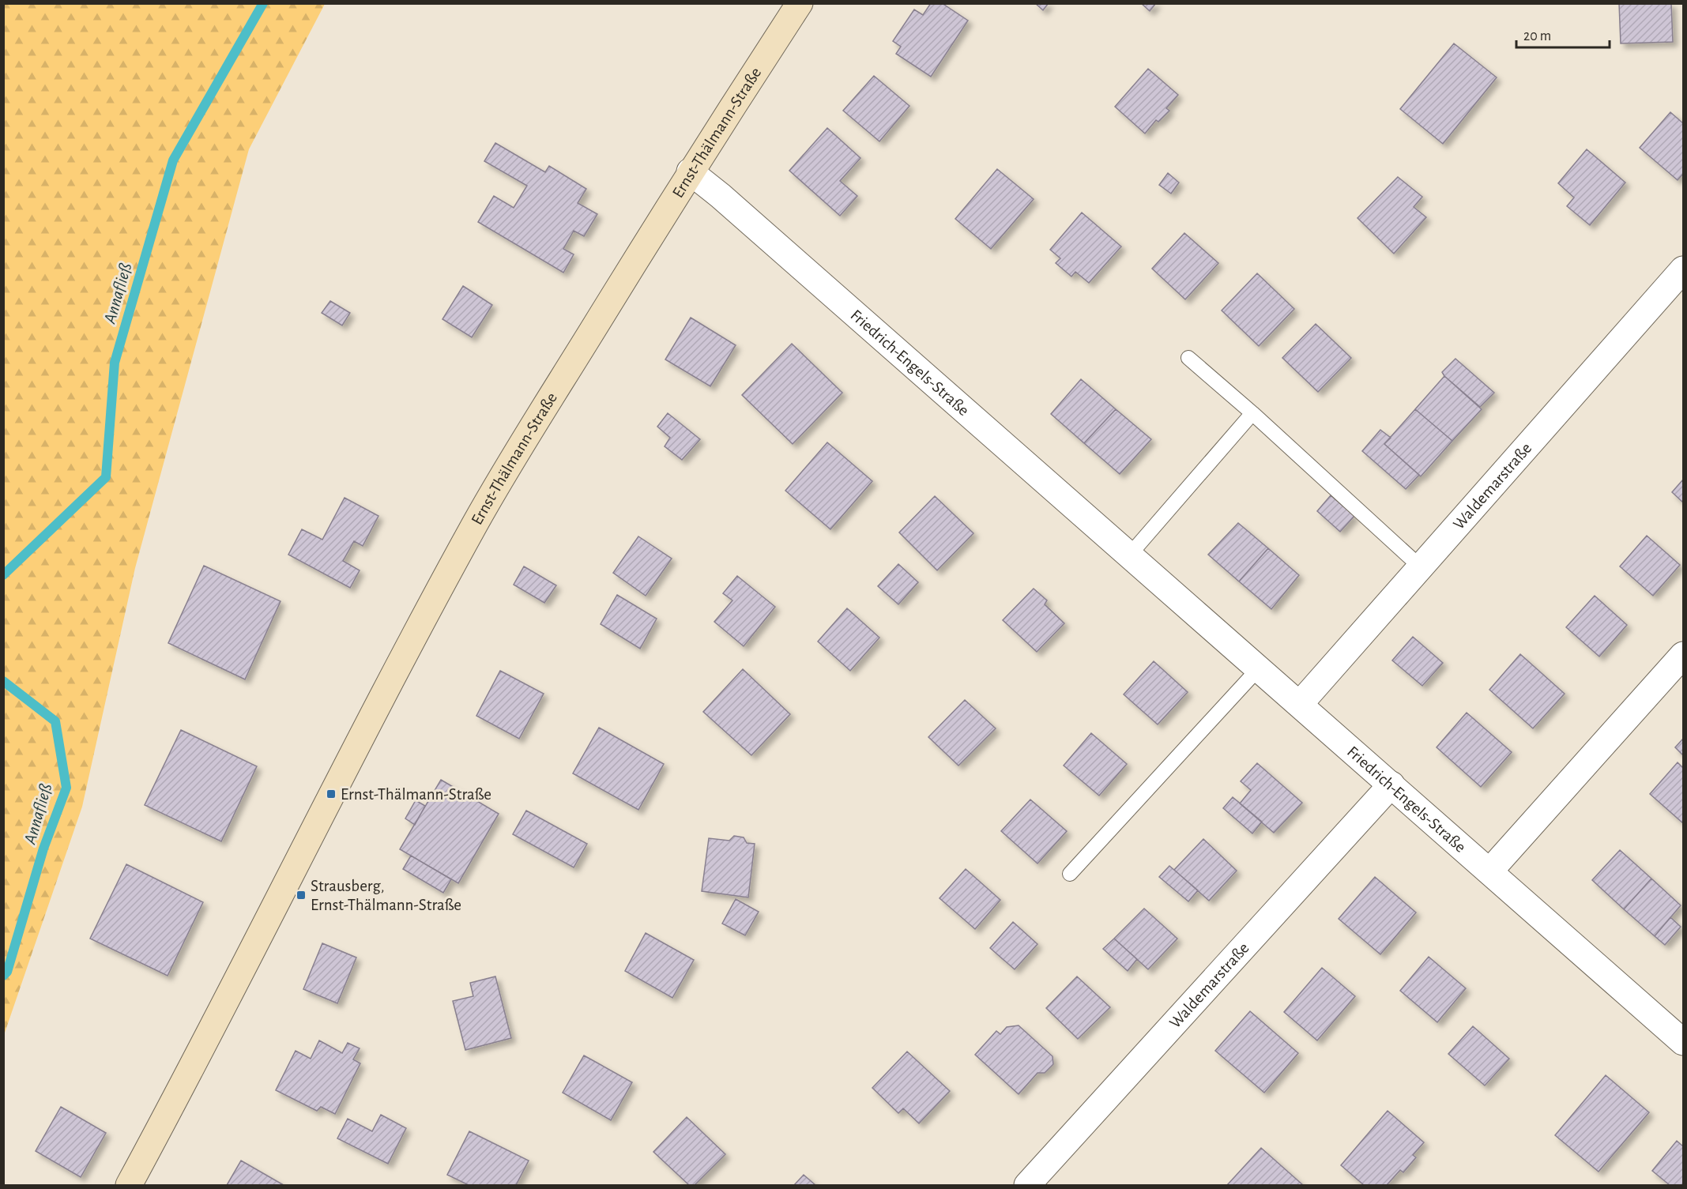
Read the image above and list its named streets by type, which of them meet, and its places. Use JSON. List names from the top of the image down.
{
  "streets": {
    "main road": ["Ernst-Thälmann-Straße"],
    "street": ["Friedrich-Engels-Straße", "Waldemarstraße"]
  },
  "crossings": [
    ["Ernst-Thälmann-Straße", "Friedrich-Engels-Straße"],
    ["Friedrich-Engels-Straße", "Waldemarstraße"]
  ],
  "water": ["Annafließ"],
  "places": {
    "transit": ["Ernst-Thälmann-Straße", "Strausberg, Ernst-Thälmann-Straße"]
  },
  "scale_bar": "20 m"
}
